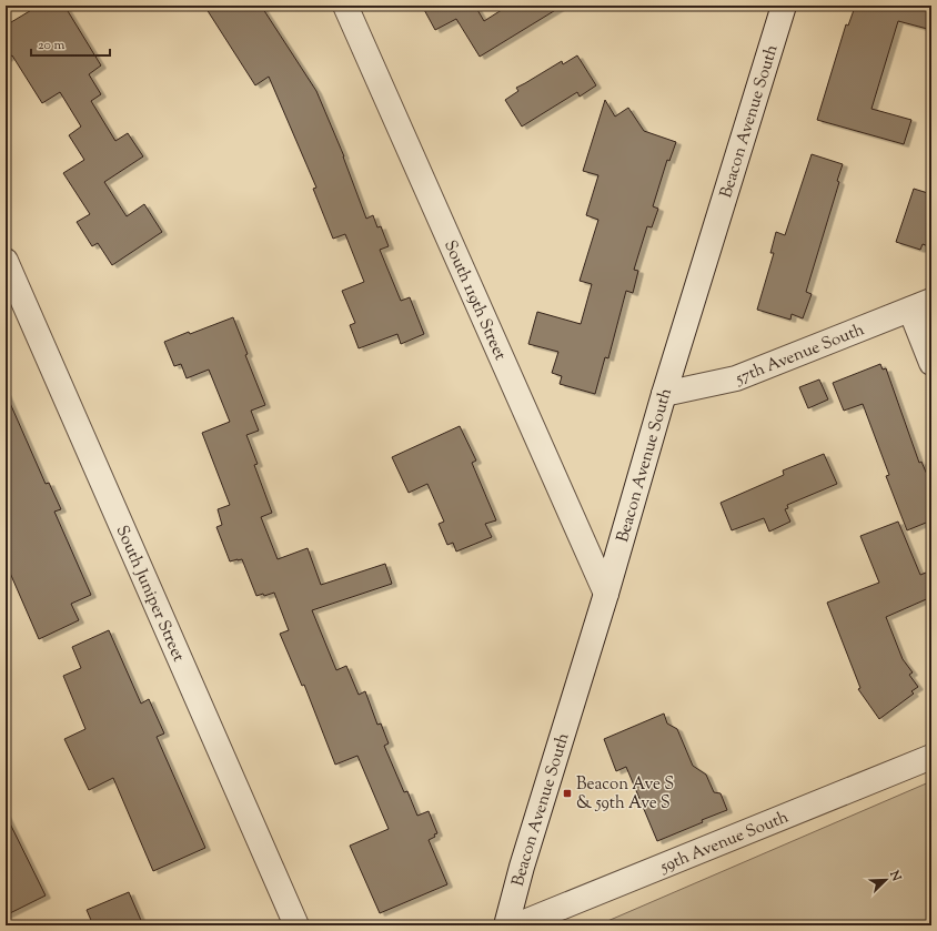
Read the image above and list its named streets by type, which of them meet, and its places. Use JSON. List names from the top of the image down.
{
  "streets": {
    "street": [
      "Beacon Avenue South",
      "South 119th Street",
      "57th Avenue South",
      "South Juniper Street",
      "59th Avenue South"
    ]
  },
  "crossings": [
    ["Beacon Avenue South", "South 119th Street"],
    ["Beacon Avenue South", "57th Avenue South"]
  ],
  "places": {
    "transit": ["Beacon Ave S & 59th Ave S"]
  },
  "scale_bar": "20 m",
  "north": "top right"
}
